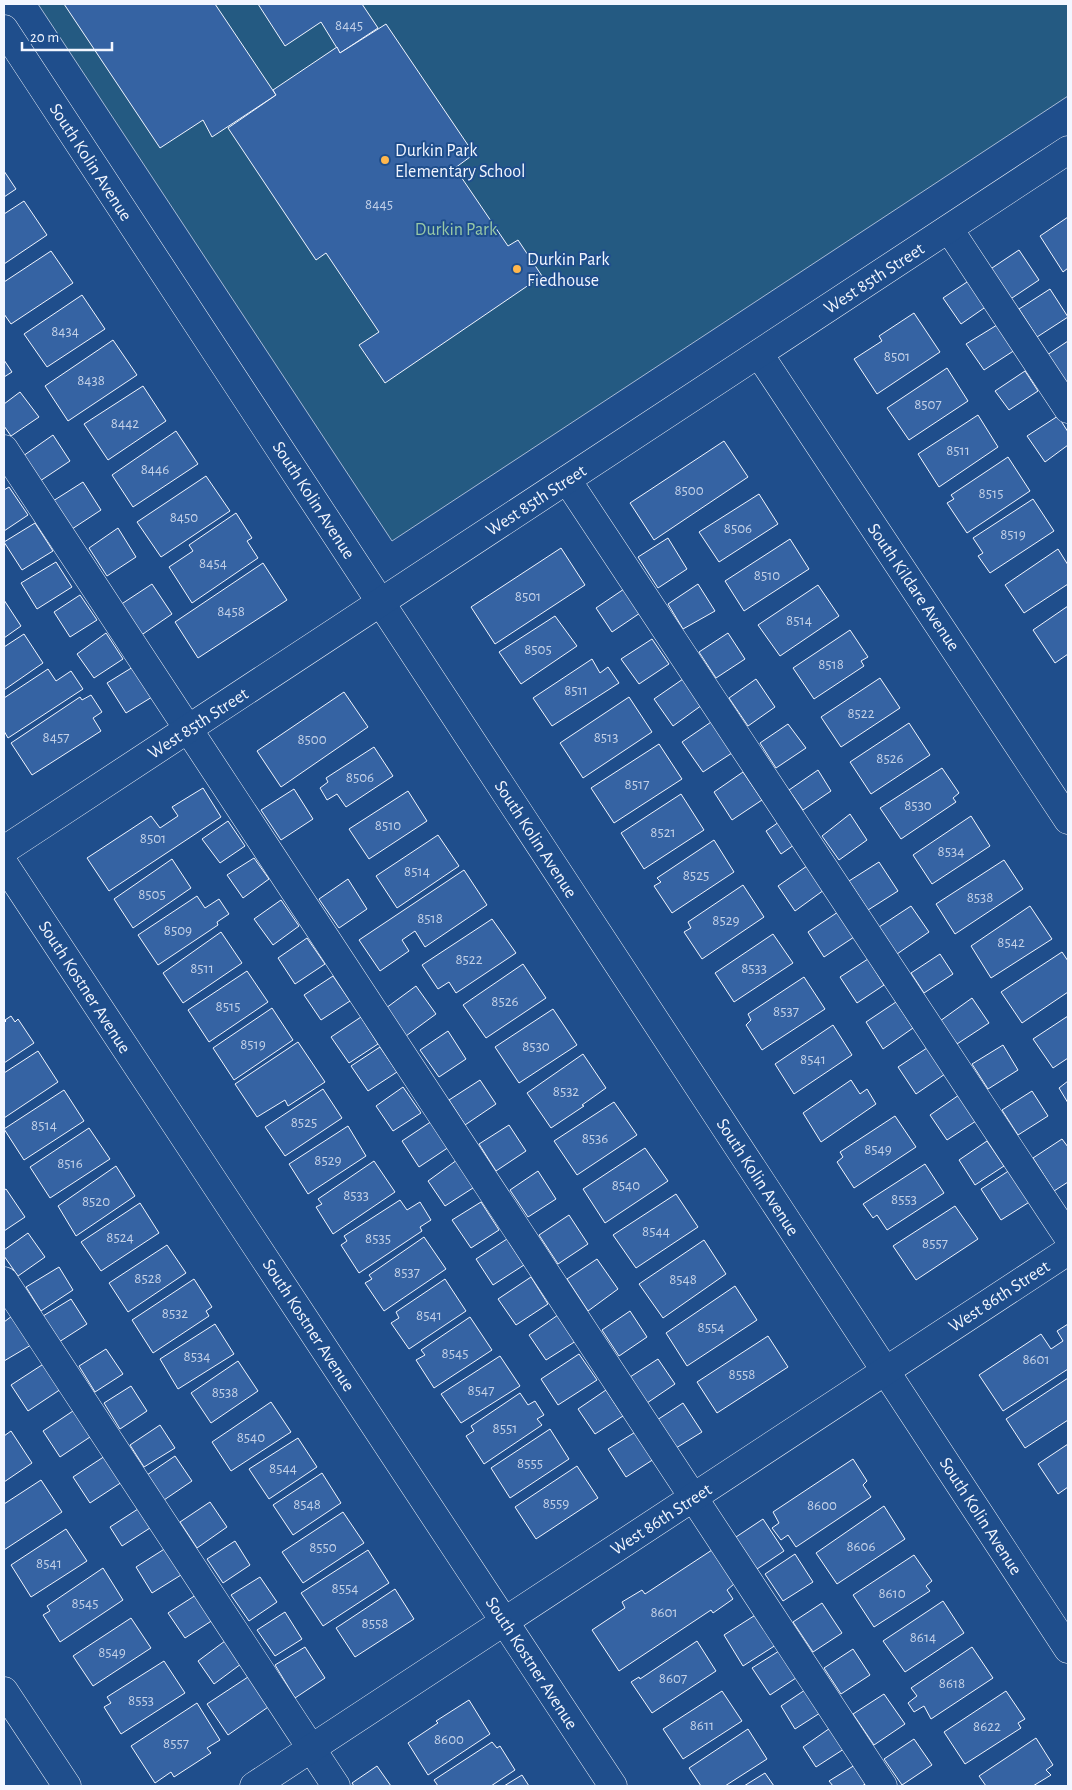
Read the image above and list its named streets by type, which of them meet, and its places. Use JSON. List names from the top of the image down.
{
  "streets": {
    "street": [
      "South Kolin Avenue",
      "West 85th Street",
      "South Kildare Avenue",
      "South Kostner Avenue",
      "West 86th Street"
    ]
  },
  "crossings": [
    ["South Kolin Avenue", "West 85th Street"],
    ["South Kolin Avenue", "West 86th Street"],
    ["West 85th Street", "South Kildare Avenue"],
    ["South Kostner Avenue", "West 86th Street"]
  ],
  "parks": ["Durkin Park"],
  "places": ["Durkin Park Elementary School", "Durkin Park Fiedhouse"],
  "house_numbers": [
    "8445",
    "8445",
    "8434",
    "8501",
    "8438",
    "8507",
    "8442",
    "8511",
    "8446",
    "8500",
    "8515",
    "8450",
    "8506",
    "8519",
    "8454",
    "8510",
    "8501",
    "8458",
    "8514",
    "8505",
    "8518",
    "8511",
    "8522",
    "8457",
    "8513",
    "8500",
    "8526",
    "8506",
    "8517",
    "8530",
    "8510",
    "8521",
    "8501",
    "8534",
    "8514",
    "8525",
    "8505",
    "8538",
    "8518",
    "8529",
    "8509",
    "8542",
    "8522",
    "8511",
    "8533",
    "8526",
    "8515",
    "8537",
    "8519",
    "8530",
    "8541",
    "8532",
    "8525",
    "8514",
    "8536",
    "8549",
    "8529",
    "8516",
    "8540",
    "8533",
    "8553",
    "8520",
    "8544",
    "8524",
    "8535",
    "8557",
    "8537",
    "8528",
    "8548",
    "8532",
    "8541",
    "8554",
    "8545",
    "8534",
    "8601",
    "8558",
    "8547",
    "8538",
    "8551",
    "8540",
    "8555",
    "8544",
    "8559",
    "8548",
    "8600",
    "8606",
    "8550",
    "8541",
    "8554",
    "8610",
    "8545",
    "8601",
    "8558",
    "8614",
    "8549",
    "8607",
    "8618",
    "8553",
    "8611",
    "8622",
    "8600",
    "8557"
  ],
  "scale_bar": "20 m"
}
